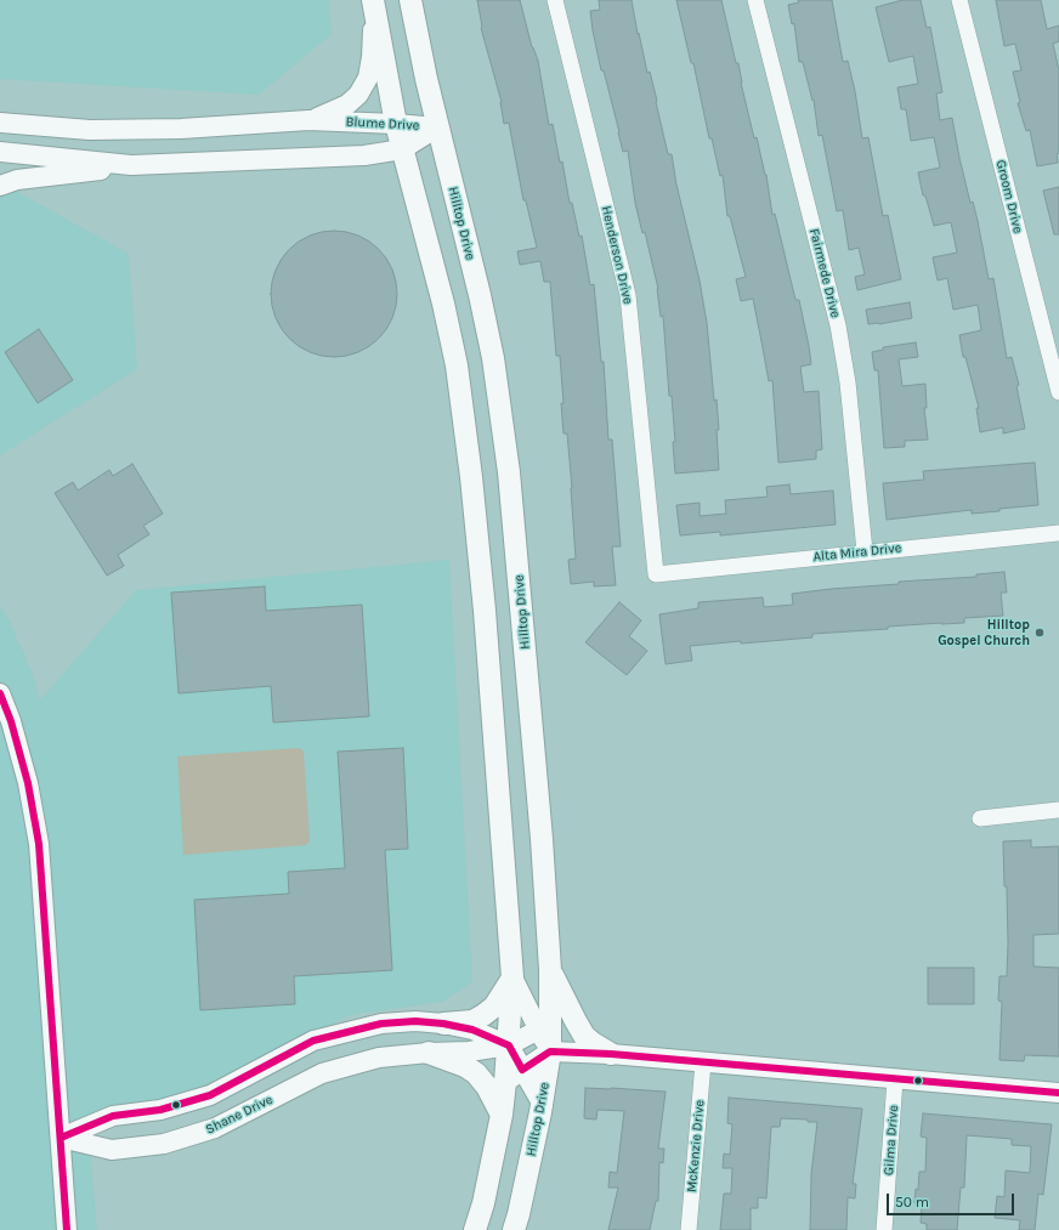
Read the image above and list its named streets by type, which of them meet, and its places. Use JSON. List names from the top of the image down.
{
  "streets": {
    "main road": ["Hilltop Drive"],
    "street": [
      "Blume Drive",
      "Groom Drive",
      "Henderson Drive",
      "Fairmede Drive",
      "Alta Mira Drive",
      "Shane Drive",
      "Gilma Drive",
      "McKenzie Drive"
    ]
  },
  "crossings": [
    ["Blume Drive", "Hilltop Drive"],
    ["Hilltop Drive", "Shane Drive"],
    ["Henderson Drive", "Alta Mira Drive"],
    ["Fairmede Drive", "Alta Mira Drive"]
  ],
  "places": ["Hilltop Gospel Church"],
  "scale_bar": "50 m"
}
